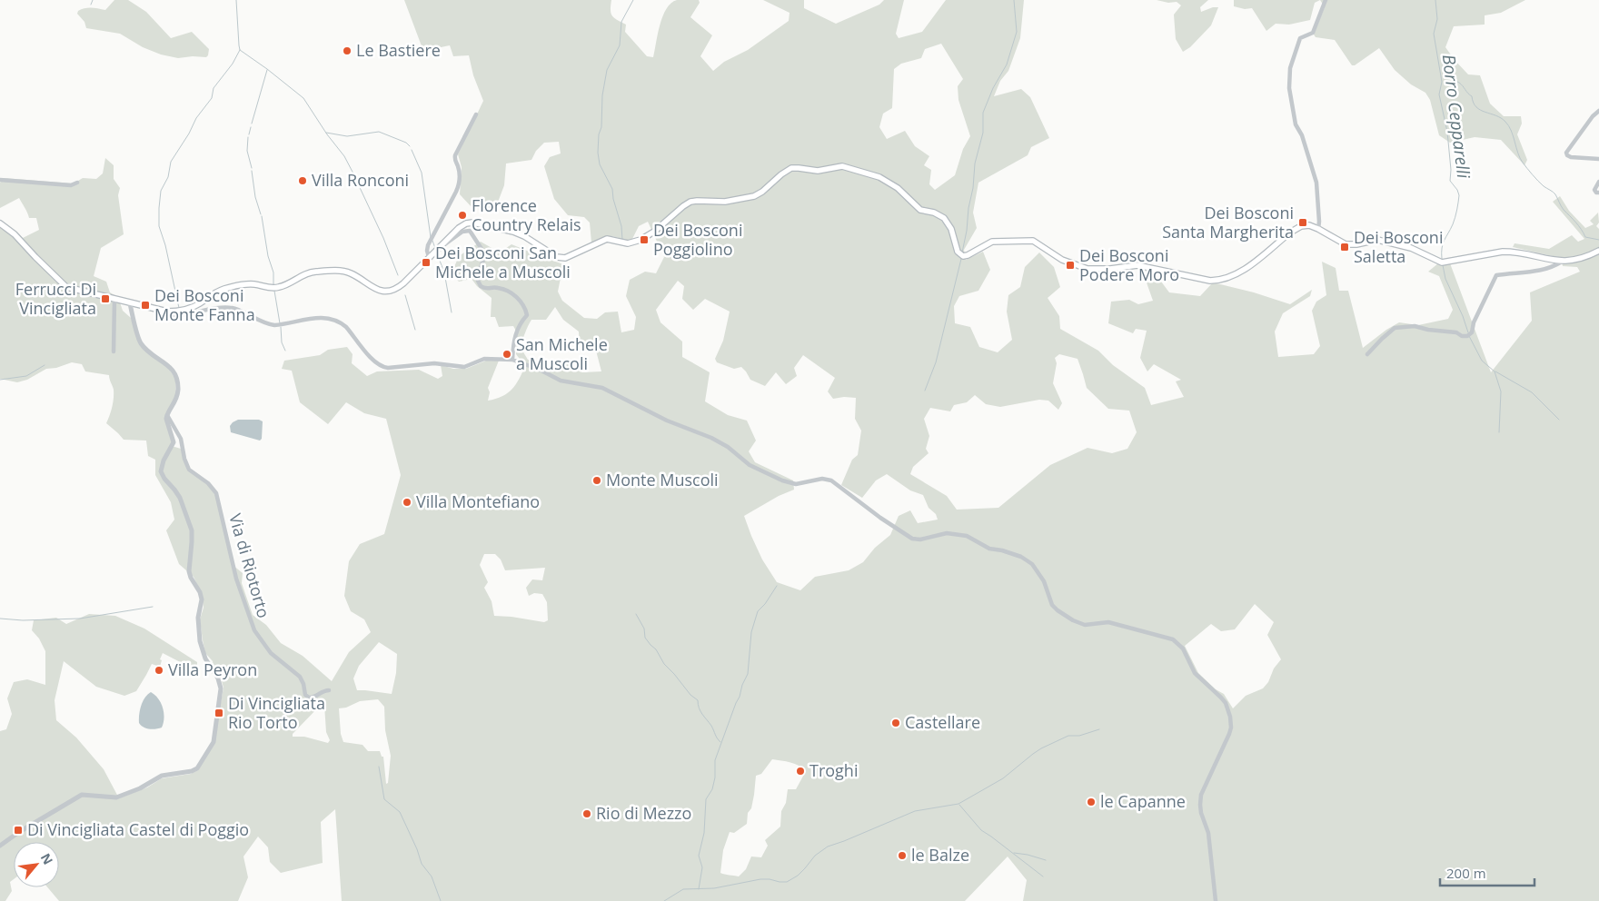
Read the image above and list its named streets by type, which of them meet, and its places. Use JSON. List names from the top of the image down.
{
  "streets": {
    "street": ["Via di Riotorto"]
  },
  "water": ["Borro Cepparelli"],
  "places": {
    "other": [
      "Le Bastiere",
      "Villa Ronconi",
      "Florence Country Relais",
      "San Michele a Muscoli",
      "Monte Muscoli",
      "Villa Montefiano",
      "Villa Peyron",
      "Castellare",
      "Troghi",
      "le Capanne",
      "Rio di Mezzo",
      "le Balze"
    ],
    "transit": [
      "Dei Bosconi Santa Margherita",
      "Dei Bosconi Poggiolino",
      "Dei Bosconi Saletta",
      "Dei Bosconi San Michele a Muscoli",
      "Dei Bosconi Podere Moro",
      "Ferrucci Di Vincigliata",
      "Dei Bosconi Monte Fanna",
      "Di Vincigliata Rio Torto",
      "Di Vincigliata Castel di Poggio"
    ]
  },
  "scale_bar": "200 m",
  "north": "top right"
}
